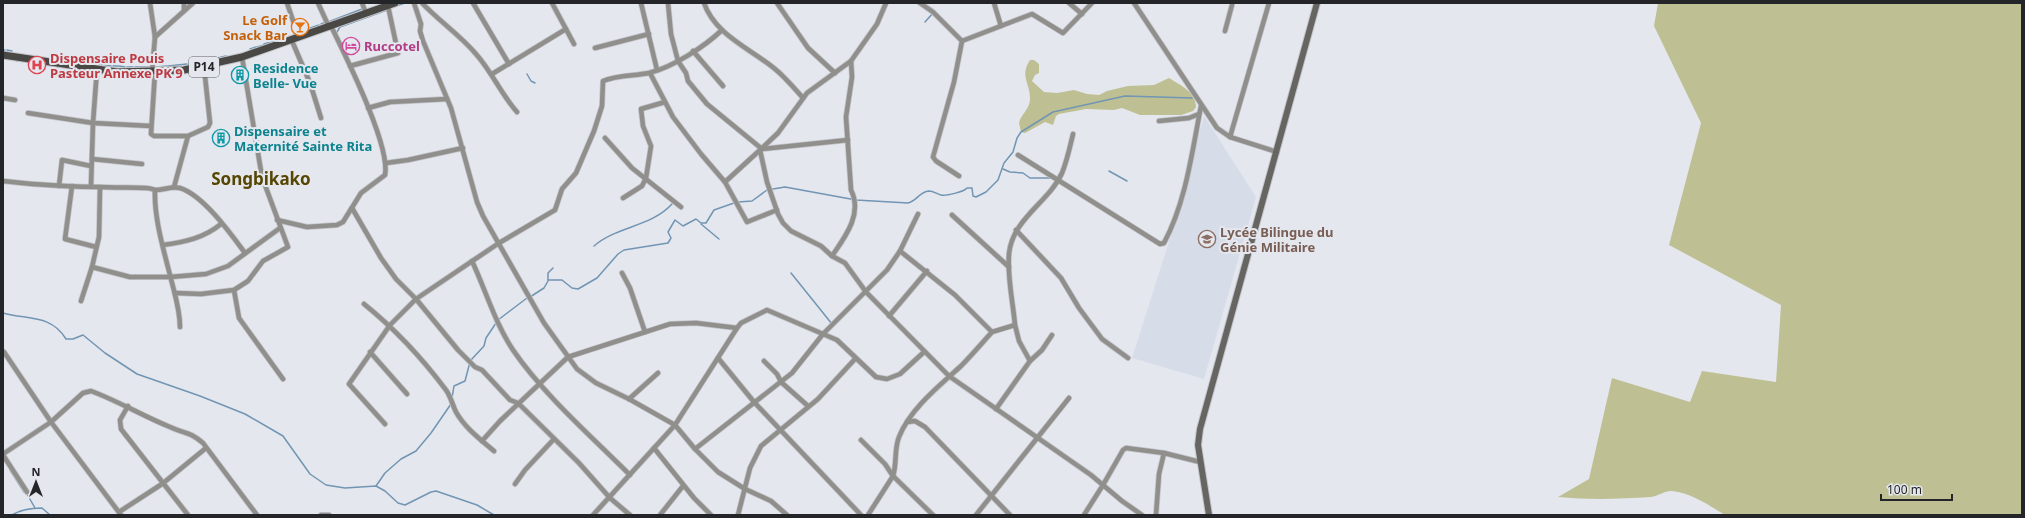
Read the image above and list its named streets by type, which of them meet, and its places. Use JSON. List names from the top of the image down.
{
  "streets": {
    "main road": ["P14"]
  },
  "districts": ["Songbikako"],
  "places": {
    "bar": ["Le Golf Snack Bar"],
    "hotel": ["Ruccotel"],
    "hospital": ["Dispensaire Pouis Pasteur Annexe PK 9"],
    "building": ["Residence Belle- Vue", "Dispensaire et Maternité Sainte Rita"],
    "school or university": ["Lycée Bilingue du Génie Militaire"]
  },
  "scale_bar": "100 m",
  "north": "top"
}
